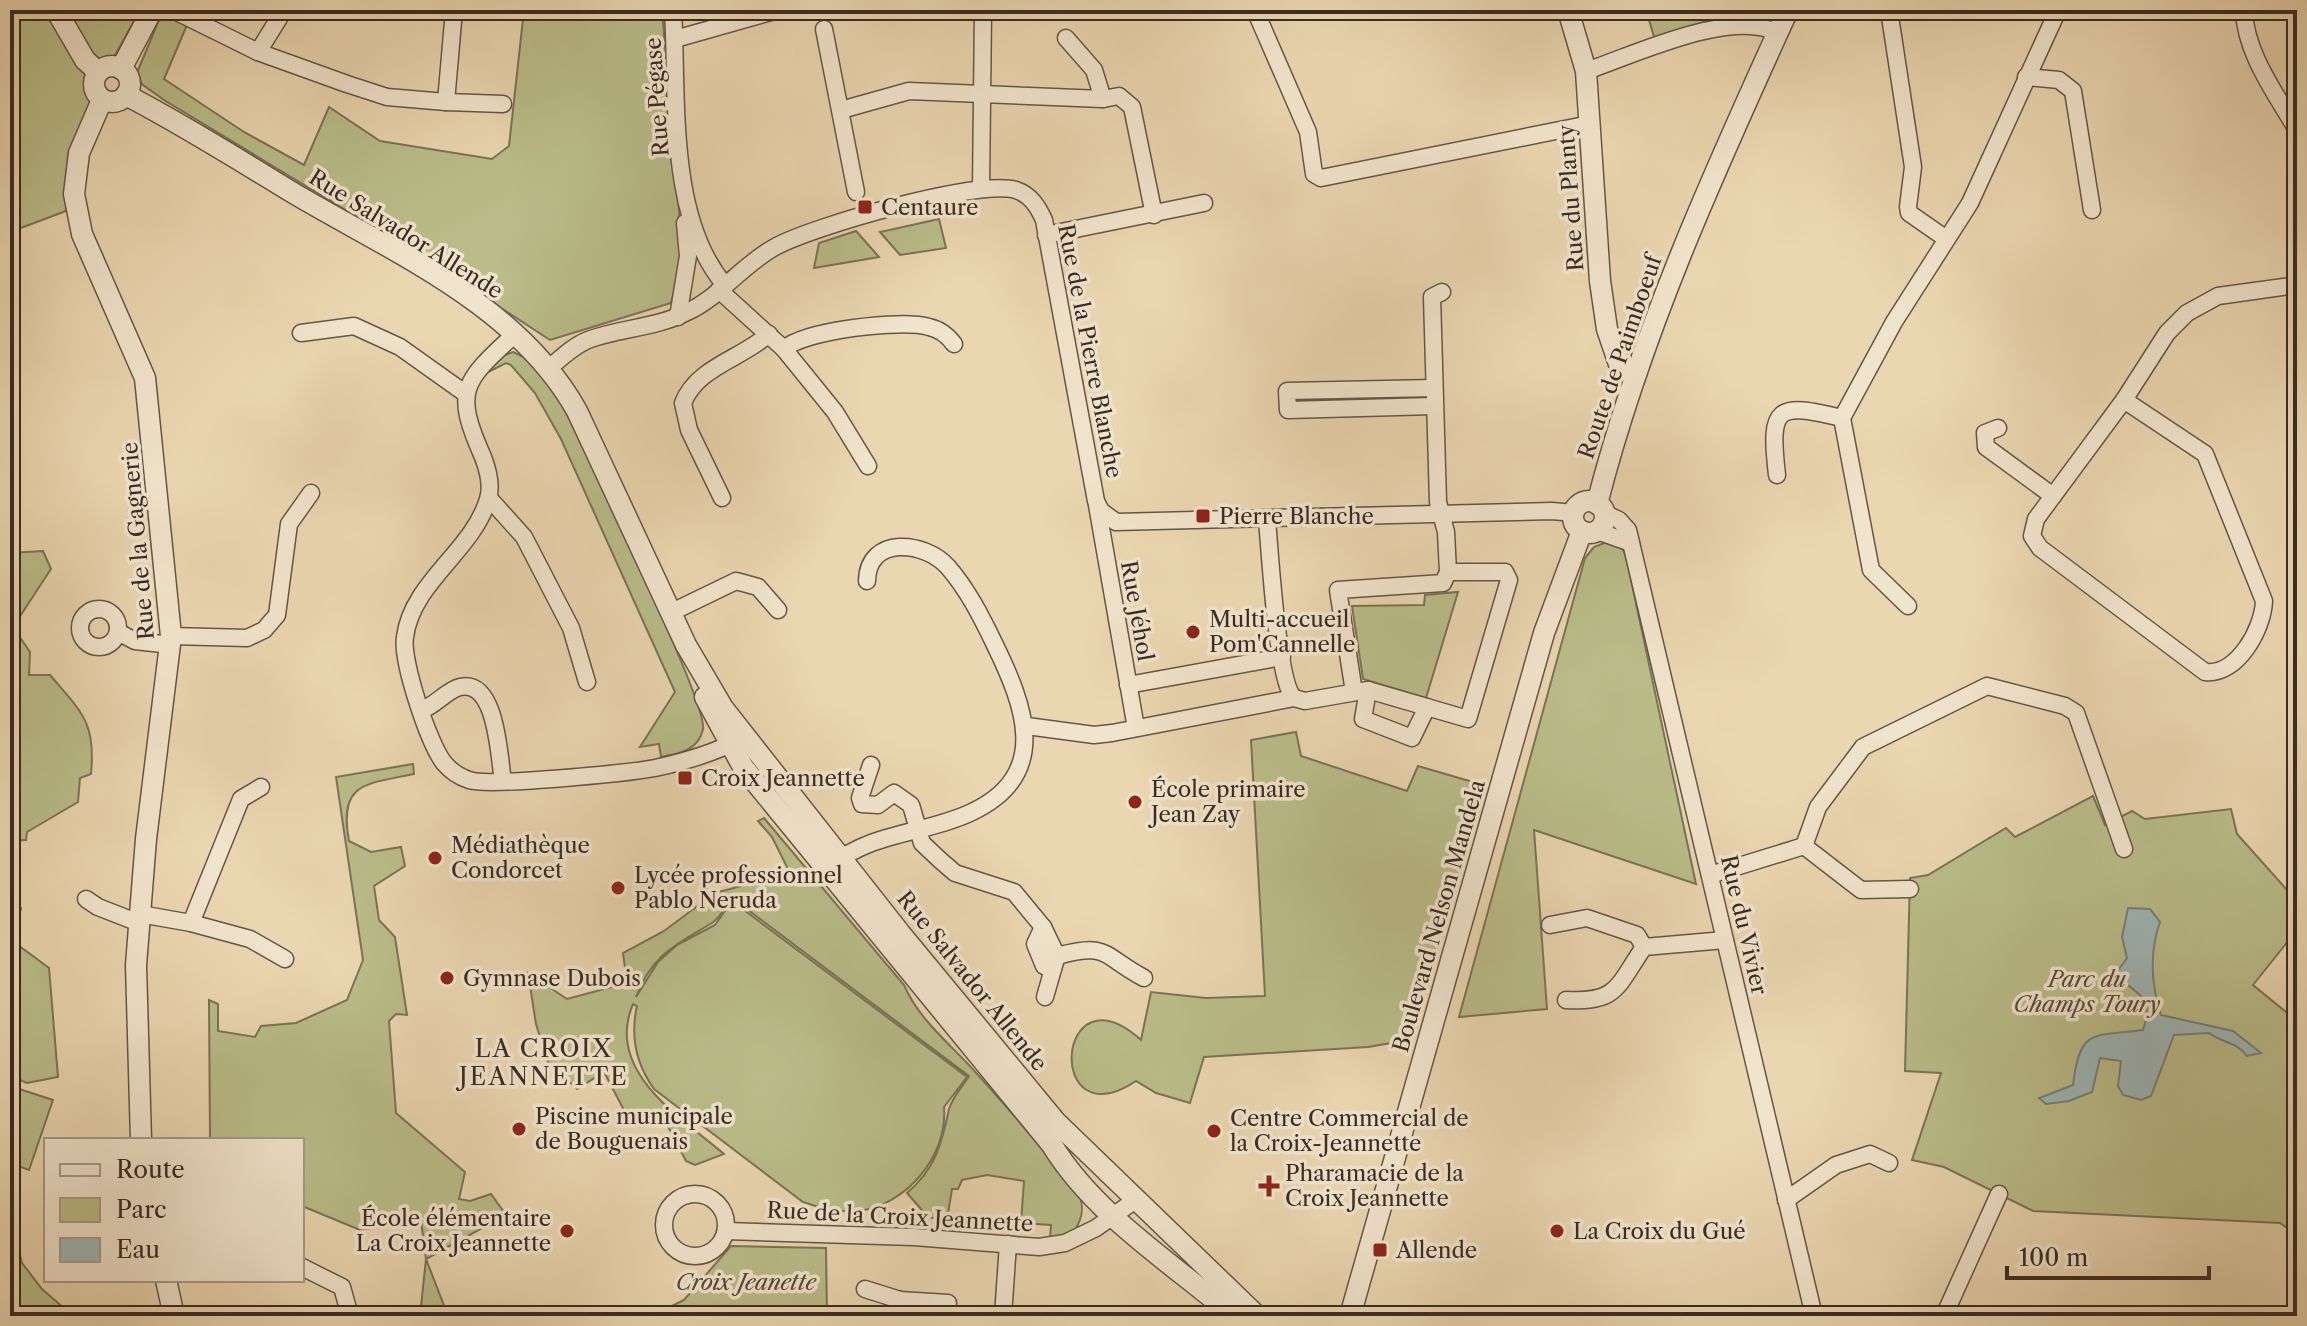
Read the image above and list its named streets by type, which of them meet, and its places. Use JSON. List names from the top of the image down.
{
  "streets": {
    "street": [
      "Rue Pégase",
      "Rue du Planty",
      "Rue Salvador Allende",
      "Rue de la Pierre Blanche",
      "Route de Paimboeuf",
      "Rue de la Gagnerie",
      "Rue Jéhol",
      "Boulevard Nelson Mandela",
      "Rue du Vivier",
      "Rue de la Croix Jeannette"
    ]
  },
  "crossings": [
    ["Rue Pégase", "Rue de la Pierre Blanche"],
    ["Rue du Planty", "Route de Paimboeuf"],
    ["Rue Salvador Allende", "Rue de la Pierre Blanche"],
    ["Rue Salvador Allende", "Rue de la Gagnerie"],
    ["Rue Salvador Allende", "Rue de la Croix Jeannette"],
    ["Rue de la Pierre Blanche", "Route de Paimboeuf"],
    ["Rue de la Pierre Blanche", "Rue Jéhol"],
    ["Rue de la Pierre Blanche", "Boulevard Nelson Mandela"],
    ["Rue de la Pierre Blanche", "Rue du Vivier"],
    ["Route de Paimboeuf", "Boulevard Nelson Mandela"],
    ["Route de Paimboeuf", "Rue du Vivier"],
    ["Boulevard Nelson Mandela", "Rue du Vivier"]
  ],
  "districts": ["LA CROIX JEANNETTE"],
  "parks": ["Parc du Champs Toury", "Croix Jeanette"],
  "places": {
    "transit": [
      "Centaure",
      "Pierre Blanche",
      "Croix Jeannette",
      "Allende"
    ],
    "other": [
      "Multi-accueil Pom'Cannelle",
      "École primaire Jean Zay",
      "Médiathèque Condorcet",
      "Lycée professionnel Pablo Neruda",
      "Gymnase Dubois",
      "Piscine municipale de Bouguenais",
      "Centre Commercial de la Croix-Jeannette",
      "École élémentaire La Croix Jeannette",
      "La Croix du Gué"
    ],
    "health": ["Pharamacie de la Croix Jeannette"]
  },
  "legend": ["Route", "Parc", "Eau"],
  "scale_bar": "100 m"
}
